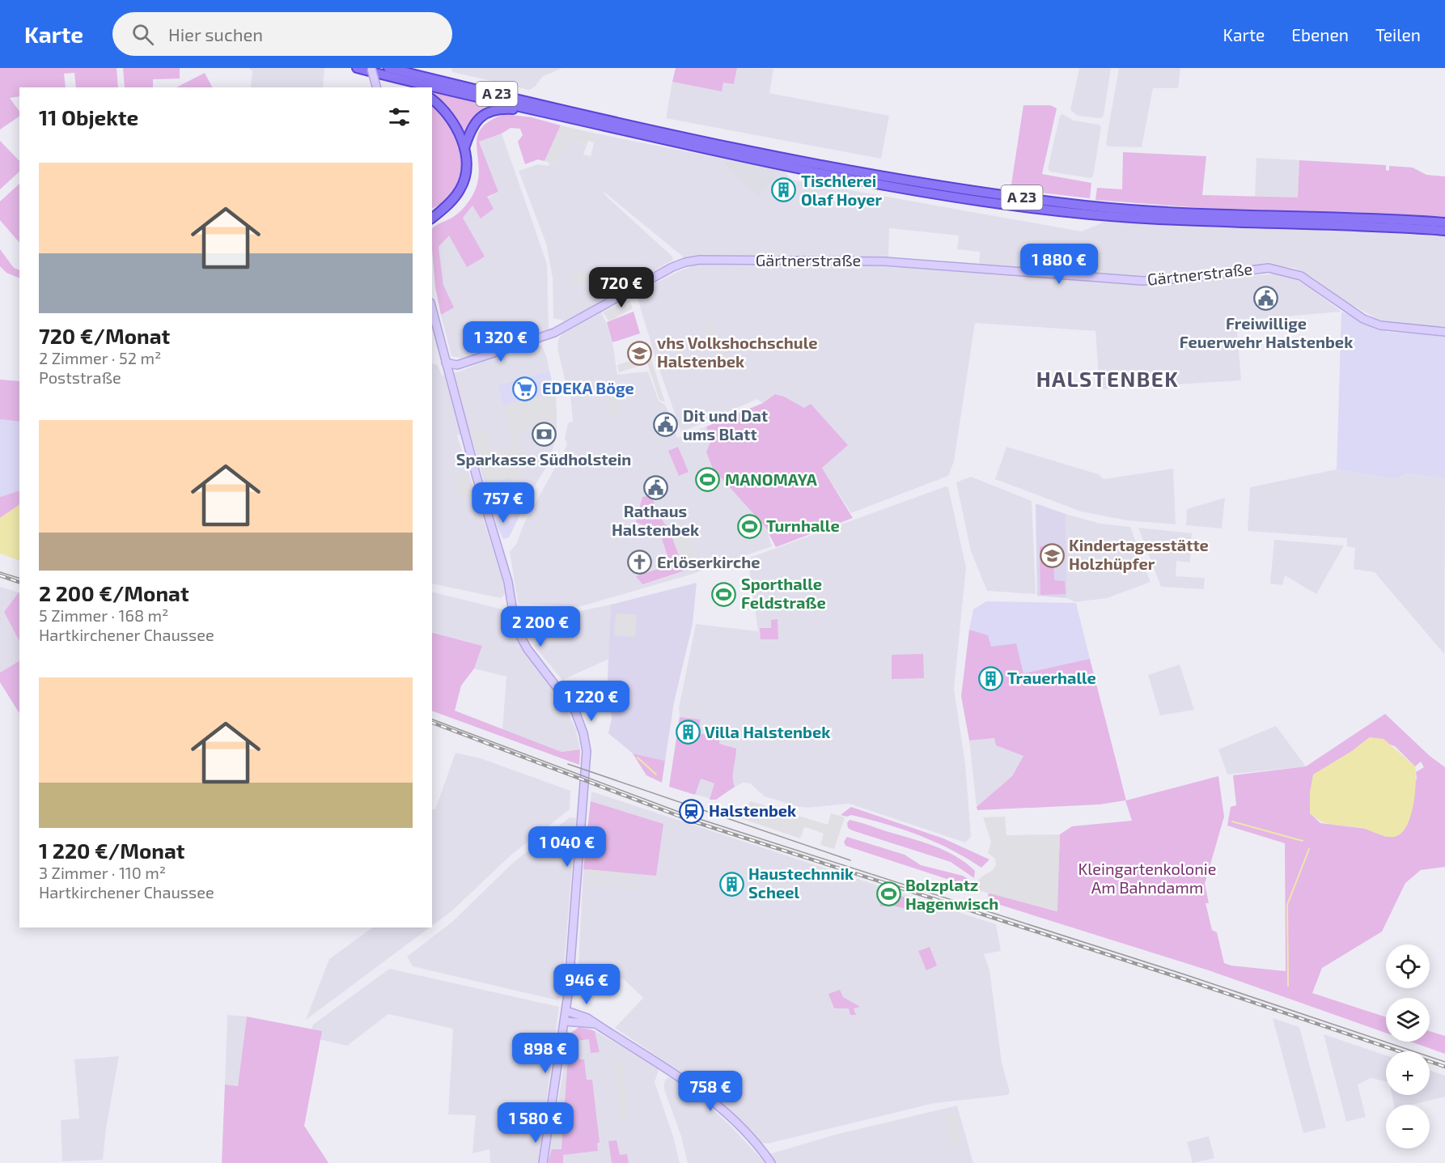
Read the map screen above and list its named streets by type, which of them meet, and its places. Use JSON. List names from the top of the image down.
{
  "streets": {
    "highway": ["A 23"],
    "street": ["Gärtnerstraße"]
  },
  "districts": ["HALSTENBEK"],
  "parks": ["Kleingartenkolonie Am Bahndamm"],
  "places": {
    "building": [
      "Tischlerei Olaf Hoyer",
      "Trauerhalle",
      "Villa Halstenbek",
      "Haustechnnik Scheel"
    ],
    "public building": ["Freiwillige Feuerwehr Halstenbek", "Dit und Dat ums Blatt", "Rathaus Halstenbek"],
    "school or university": ["vhs Volkshochschule Halstenbek", "Kindertagesstätte Holzhüpfer"],
    "supermarket": ["EDEKA Böge"],
    "bank": ["Sparkasse Südholstein"],
    "sports": [
      "MANOMAYA",
      "Turnhalle",
      "Sporthalle Feldstraße",
      "Bolzplatz Hagenwisch"
    ],
    "church": ["Erlöserkirche"],
    "station": ["Halstenbek"]
  },
  "page": {
    "header": "Karte",
    "search": "Hier suchen",
    "nav": ["Karte", "Ebenen", "Teilen"],
    "heading": "11 Objekte",
    "list": [
      {
        "name": "720 €/Monat",
        "note": "2 Zimmer · 52 m² · Poststraße"
      },
      {
        "name": "2 200 €/Monat",
        "note": "5 Zimmer · 168 m² · Hartkirchener Chaussee"
      },
      {
        "name": "1 220 €/Monat",
        "note": "3 Zimmer · 110 m² · Hartkirchener Chaussee"
      }
    ],
    "price": [
      "1 880 €",
      "720 €",
      "1 320 €",
      "757 €",
      "2 200 €",
      "1 220 €",
      "1 040 €",
      "946 €",
      "898 €",
      "758 €",
      "1 580 €"
    ],
    "map_buttons": ["+", "−"]
  }
}
